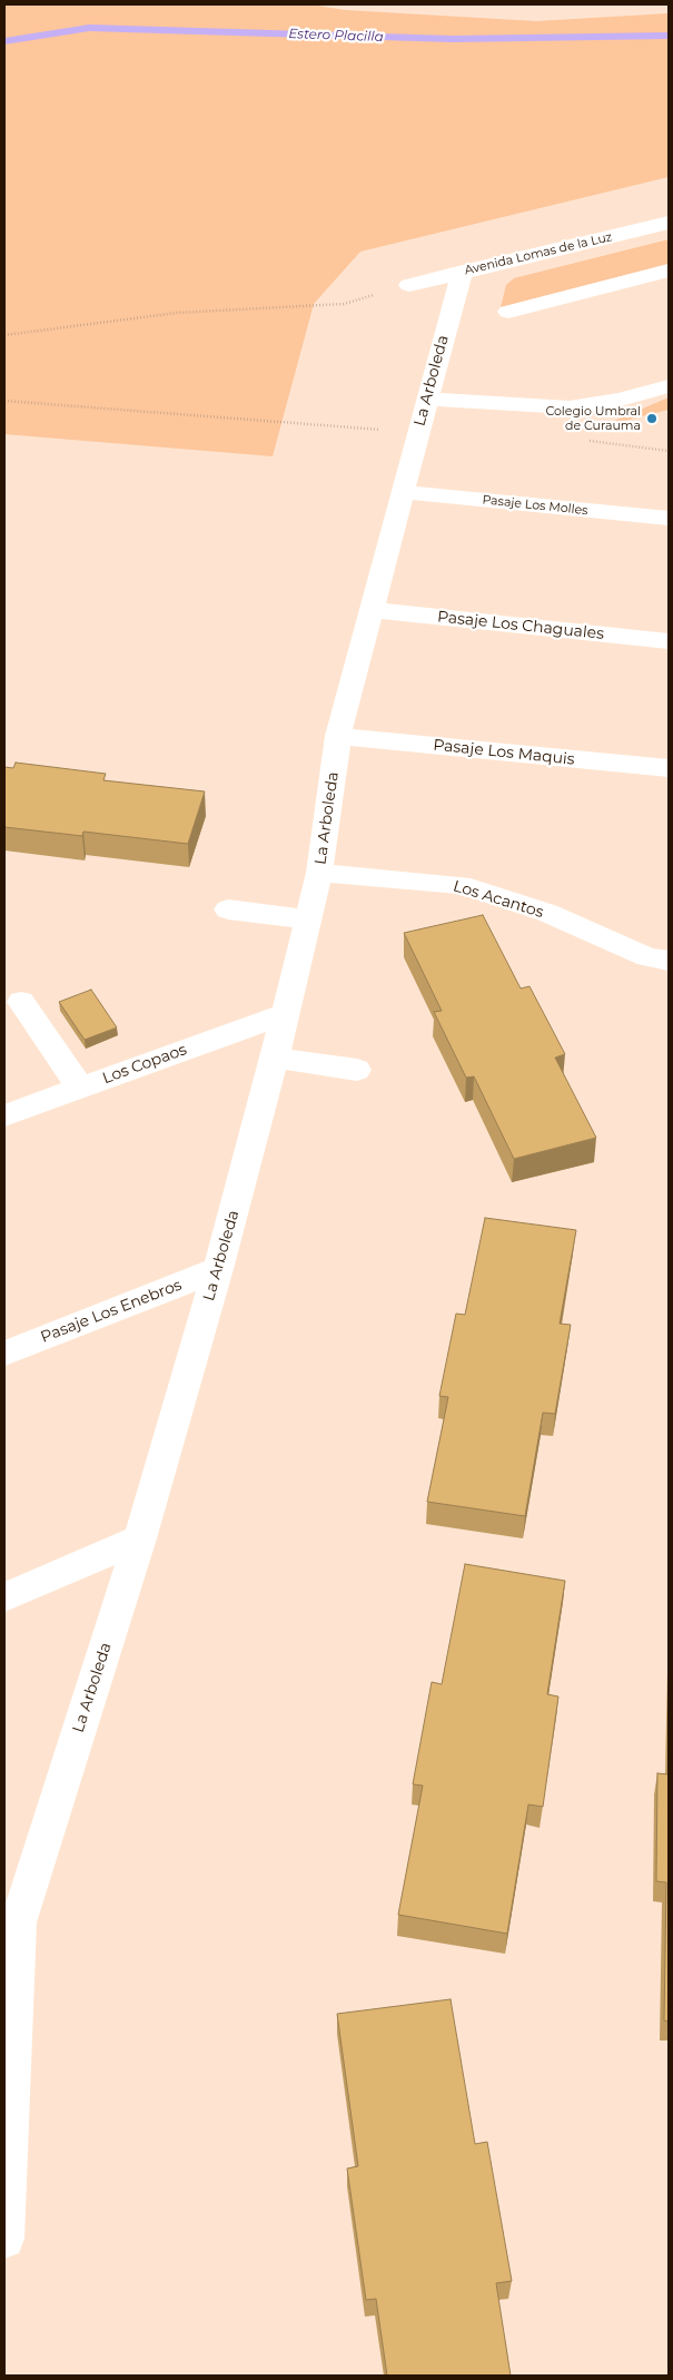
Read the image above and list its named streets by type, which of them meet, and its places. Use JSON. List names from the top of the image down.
{
  "streets": {
    "street": [
      "Avenida Lomas de la Luz",
      "La Arboleda",
      "Pasaje Los Molles",
      "Pasaje Los Chaguales",
      "Pasaje Los Maquis",
      "Los Acantos",
      "Los Copaos",
      "Pasaje Los Enebros"
    ]
  },
  "crossings": [
    ["Avenida Lomas de la Luz", "La Arboleda"],
    ["La Arboleda", "Pasaje Los Molles"],
    ["La Arboleda", "Pasaje Los Chaguales"],
    ["La Arboleda", "Pasaje Los Maquis"],
    ["La Arboleda", "Los Acantos"],
    ["La Arboleda", "Los Copaos"],
    ["La Arboleda", "Pasaje Los Enebros"]
  ],
  "water": ["Estero Placilla"],
  "places": ["Colegio Umbral de Curauma"]
}
